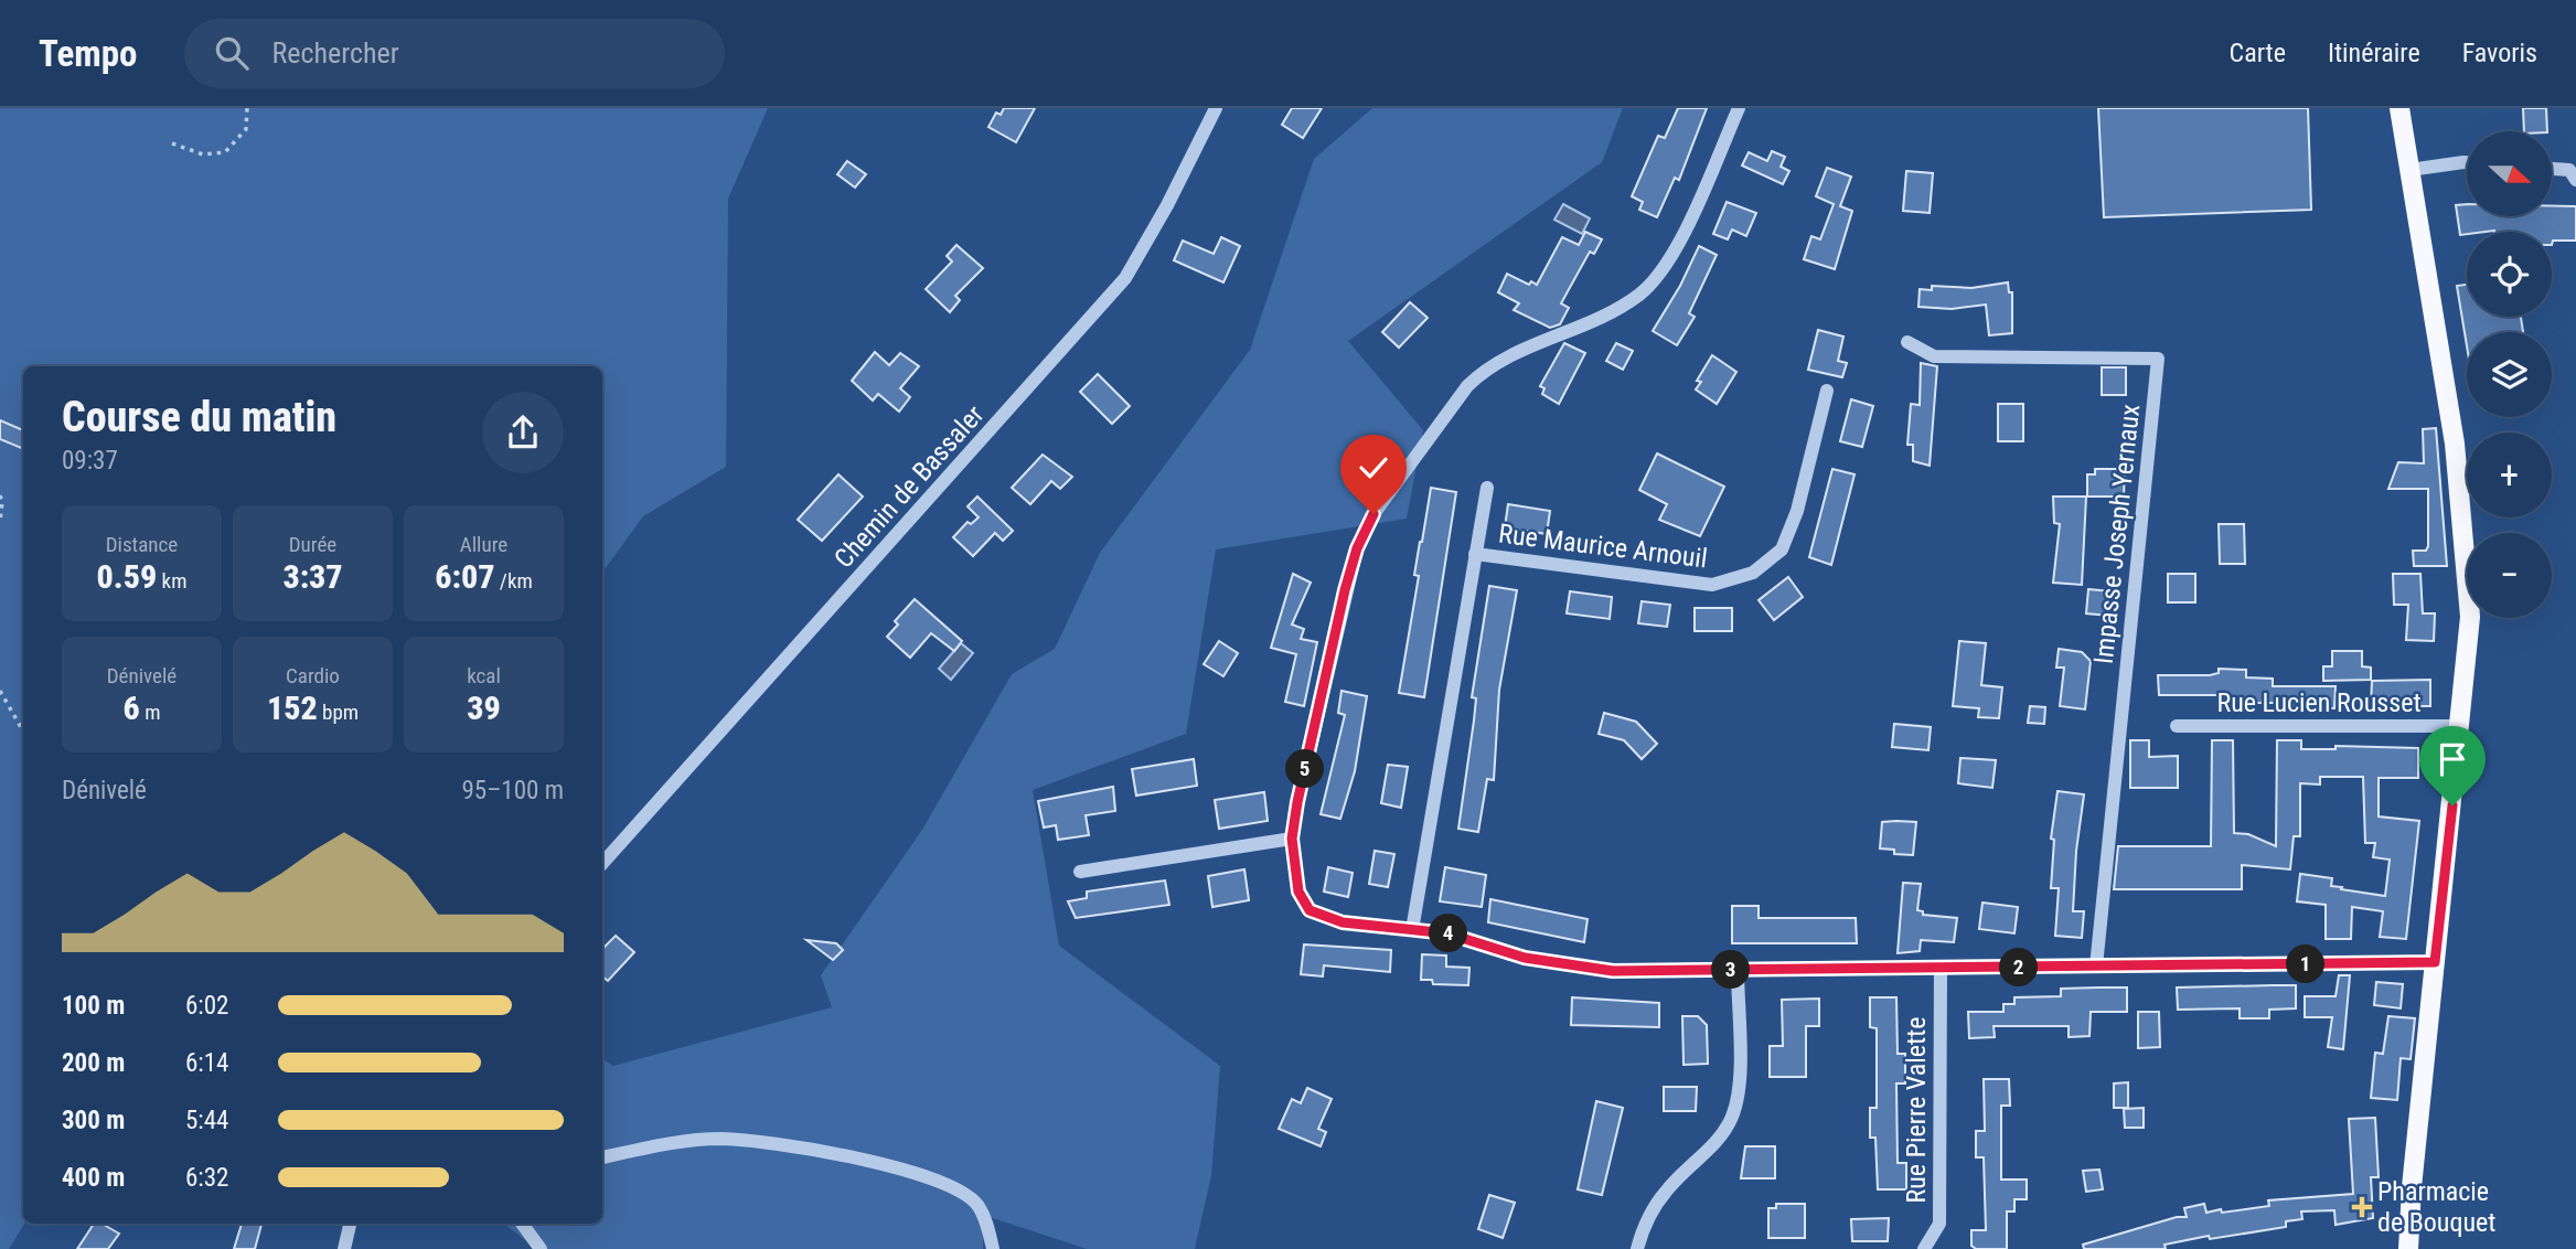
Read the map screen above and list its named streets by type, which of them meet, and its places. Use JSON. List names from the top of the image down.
{
  "streets": {
    "street": [
      "Chemin de Bassaler",
      "Impasse Joseph Yernaux",
      "Rue Maurice Arnouil",
      "Rue Lucien Rousset",
      "Rue Pierre Valette"
    ]
  },
  "places": {
    "health": ["Pharmacie de Bouquet"]
  },
  "north": "right",
  "page": {
    "header": "Tempo",
    "search": "Rechercher",
    "nav": ["Carte", "Itinéraire", "Favoris"],
    "map_buttons": ["+", "−"],
    "heading": ["Course du matin", "09:37"],
    "stats": [
      ["Distance", "0.59 km"],
      ["Durée", "3:37"],
      ["Allure", "6:07 /km"],
      ["Dénivelé", "6 m"],
      ["Cardio", "152 bpm"],
      ["kcal", "39"]
    ],
    "pins": [
      "5",
      "4",
      "1",
      "2",
      "3"
    ],
    "chart": ["Dénivelé", "95–100 m"],
    "list": [
      {
        "name": "100 m",
        "note": "6:02"
      },
      {
        "name": "200 m",
        "note": "6:14"
      },
      {
        "name": "300 m",
        "note": "5:44"
      },
      {
        "name": "400 m",
        "note": "6:32"
      }
    ]
  }
}
